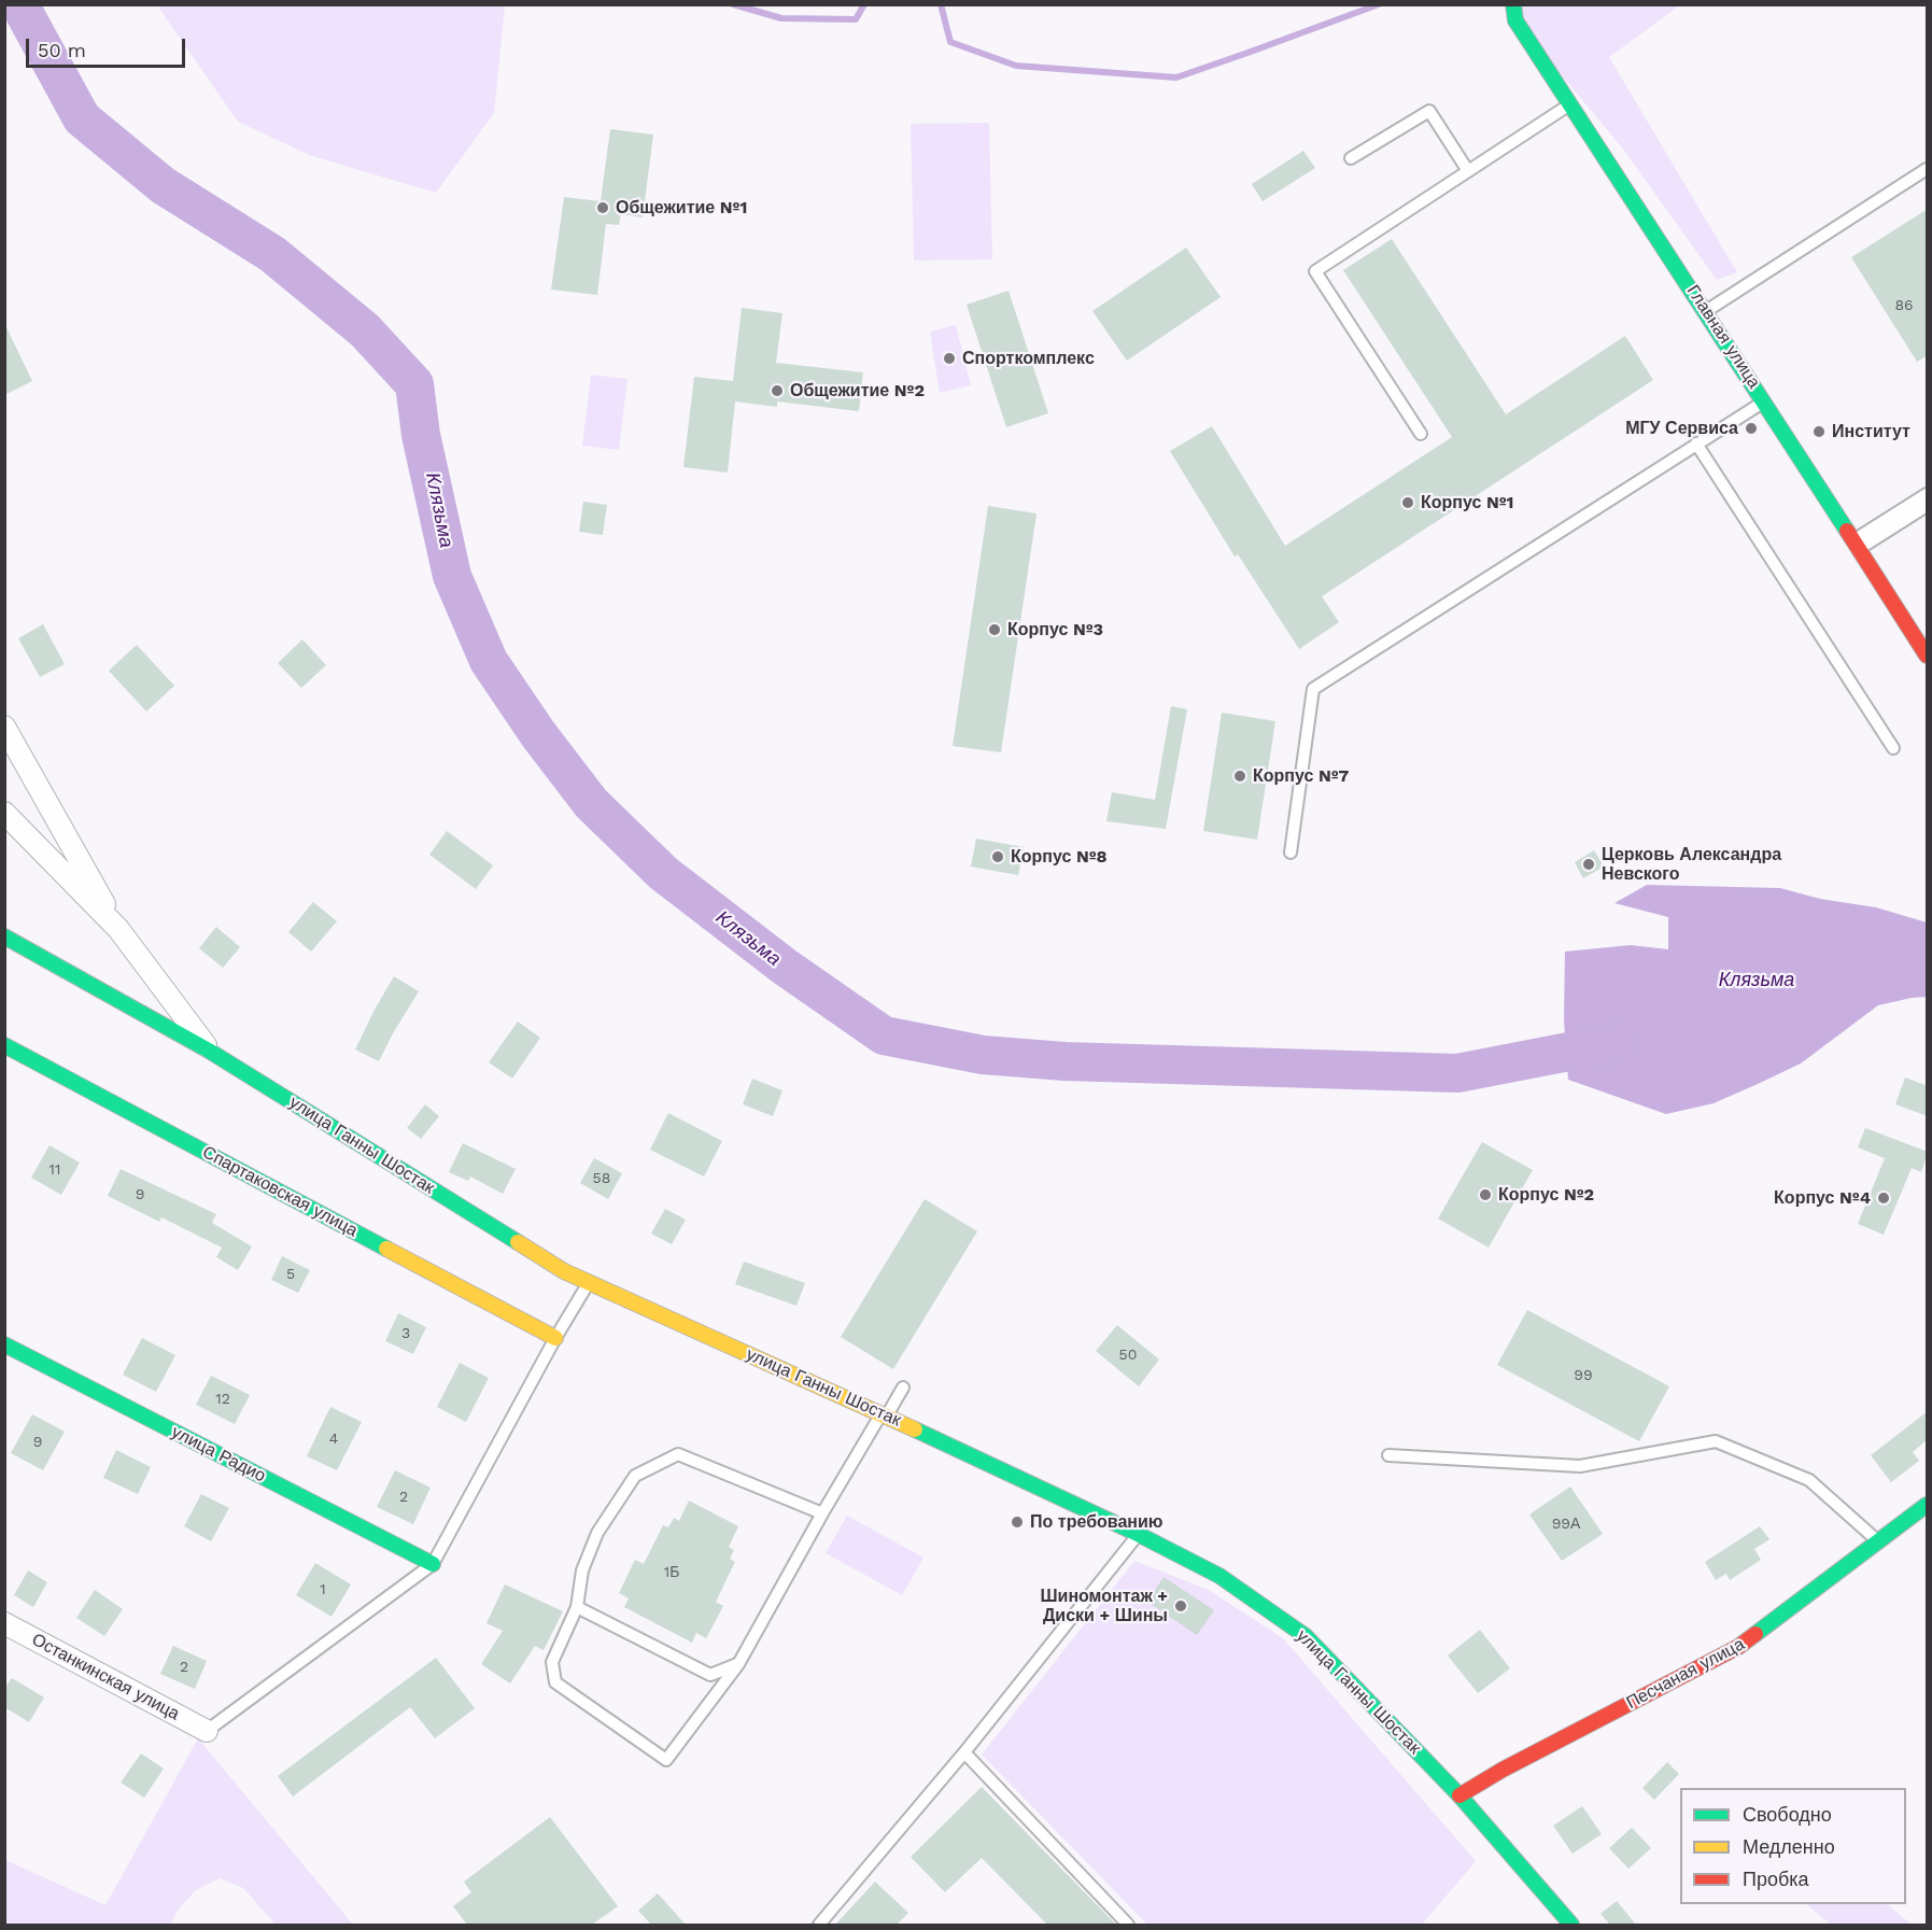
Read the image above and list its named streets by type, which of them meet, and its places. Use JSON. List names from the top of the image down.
{
  "streets": {
    "main road": [
      "Главная улица",
      "улица Ганны Шостак",
      "Спартаковская улица",
      "улица Радио",
      "Песчаная улица"
    ],
    "street": ["Останкинская улица"]
  },
  "crossings": [
    ["улица Ганны Шостак", "Песчаная улица"]
  ],
  "water": ["Клязьма"],
  "places": [
    "Общежитие №1",
    "Спорткомплекс",
    "Общежитие №2",
    "МГУ Сервиса",
    "Институт",
    "Корпус №1",
    "Корпус №3",
    "Корпус №7",
    "Корпус №8",
    "Церковь Александра Невского",
    "Корпус №2",
    "Корпус №4",
    "По требованию",
    "Шиномонтаж + Диски + Шины"
  ],
  "house_numbers": [
    "86",
    "11",
    "58",
    "9",
    "5",
    "3",
    "50",
    "99",
    "12",
    "4",
    "9",
    "2",
    "99А",
    "1Б",
    "1",
    "2"
  ],
  "legend": ["Свободно", "Медленно", "Пробка"],
  "scale_bar": "50 m"
}
